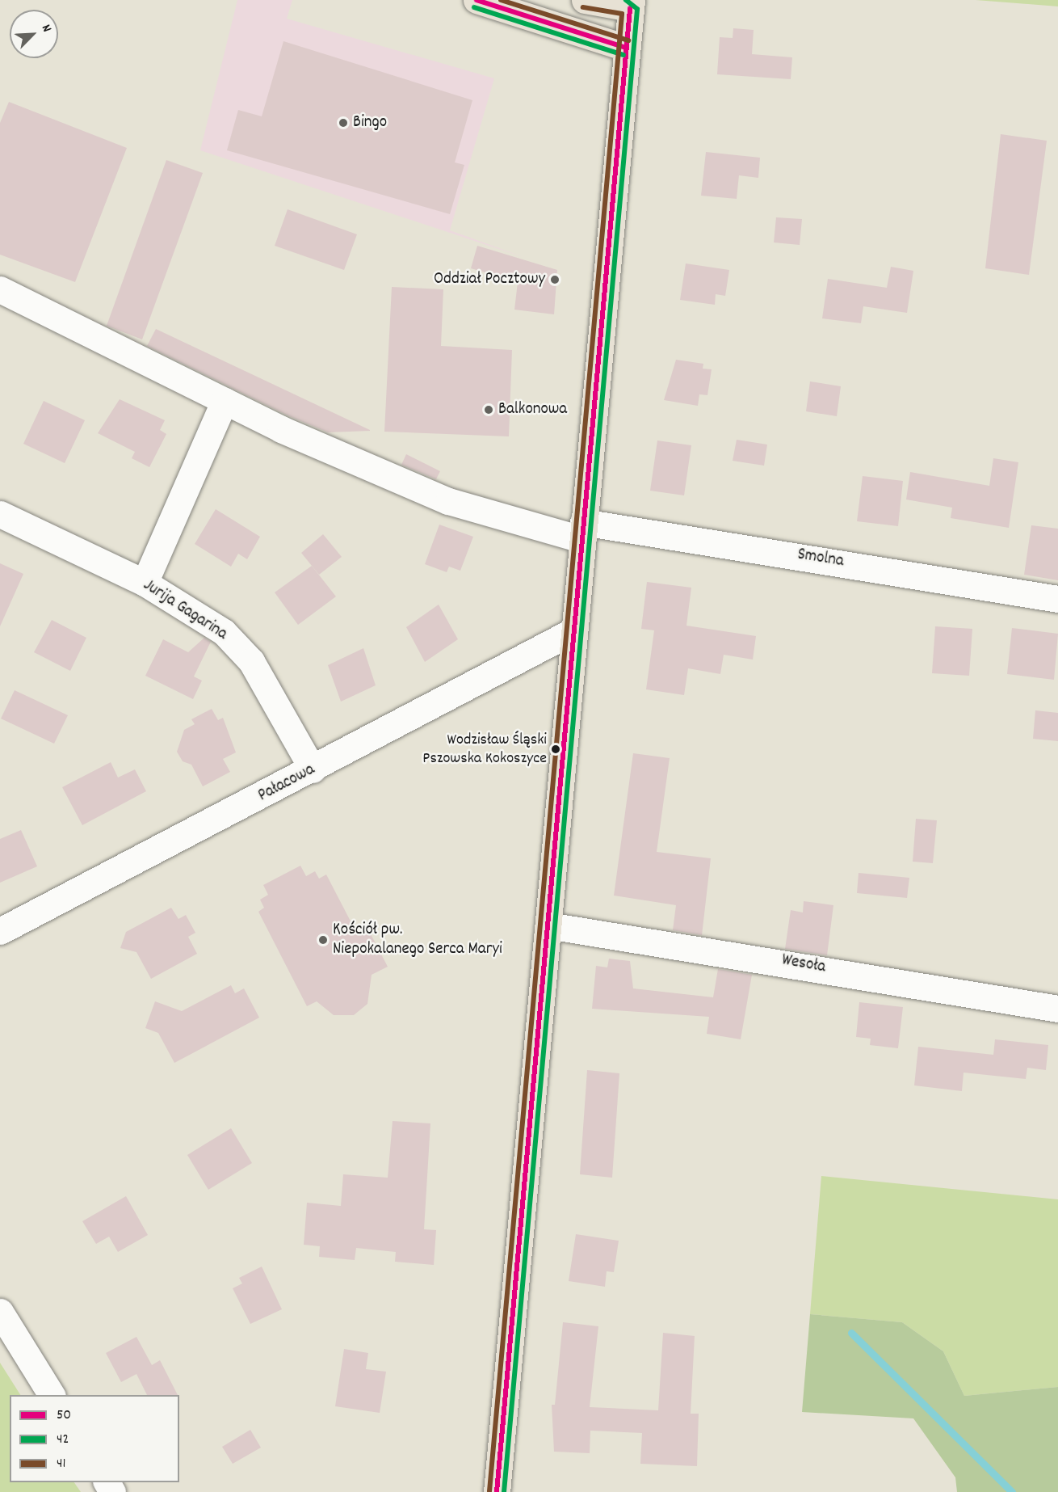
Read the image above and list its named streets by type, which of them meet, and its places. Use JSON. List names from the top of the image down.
{
  "streets": {
    "street": [
      "Smolna",
      "Jurija Gagarina",
      "Pałacowa",
      "Wesoła"
    ]
  },
  "crossings": [
    ["Jurija Gagarina", "Pałacowa"]
  ],
  "places": [
    "Bingo",
    "Oddział Pocztowy",
    "Balkonowa",
    "Wodzisław Śląski Pszowska Kokoszyce",
    "Kościół pw. Niepokalanego Serca Maryi"
  ],
  "lines": ["transit line 50", "transit line 42", "transit line 41"],
  "legend": ["50", "42", "41"],
  "north": "top right"
}
